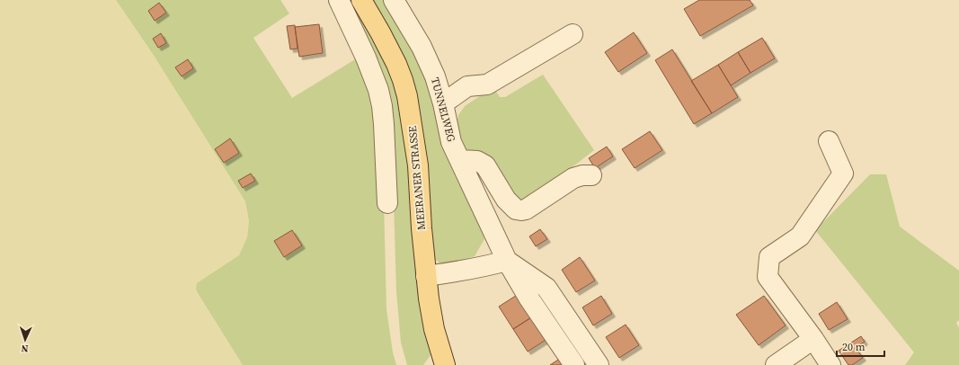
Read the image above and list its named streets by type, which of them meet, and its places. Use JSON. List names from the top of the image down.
{
  "streets": {
    "main road": ["MEERANER STRASSE"],
    "street": ["TUNNELWEG"]
  },
  "scale_bar": "20 m",
  "north": "bottom"
}
